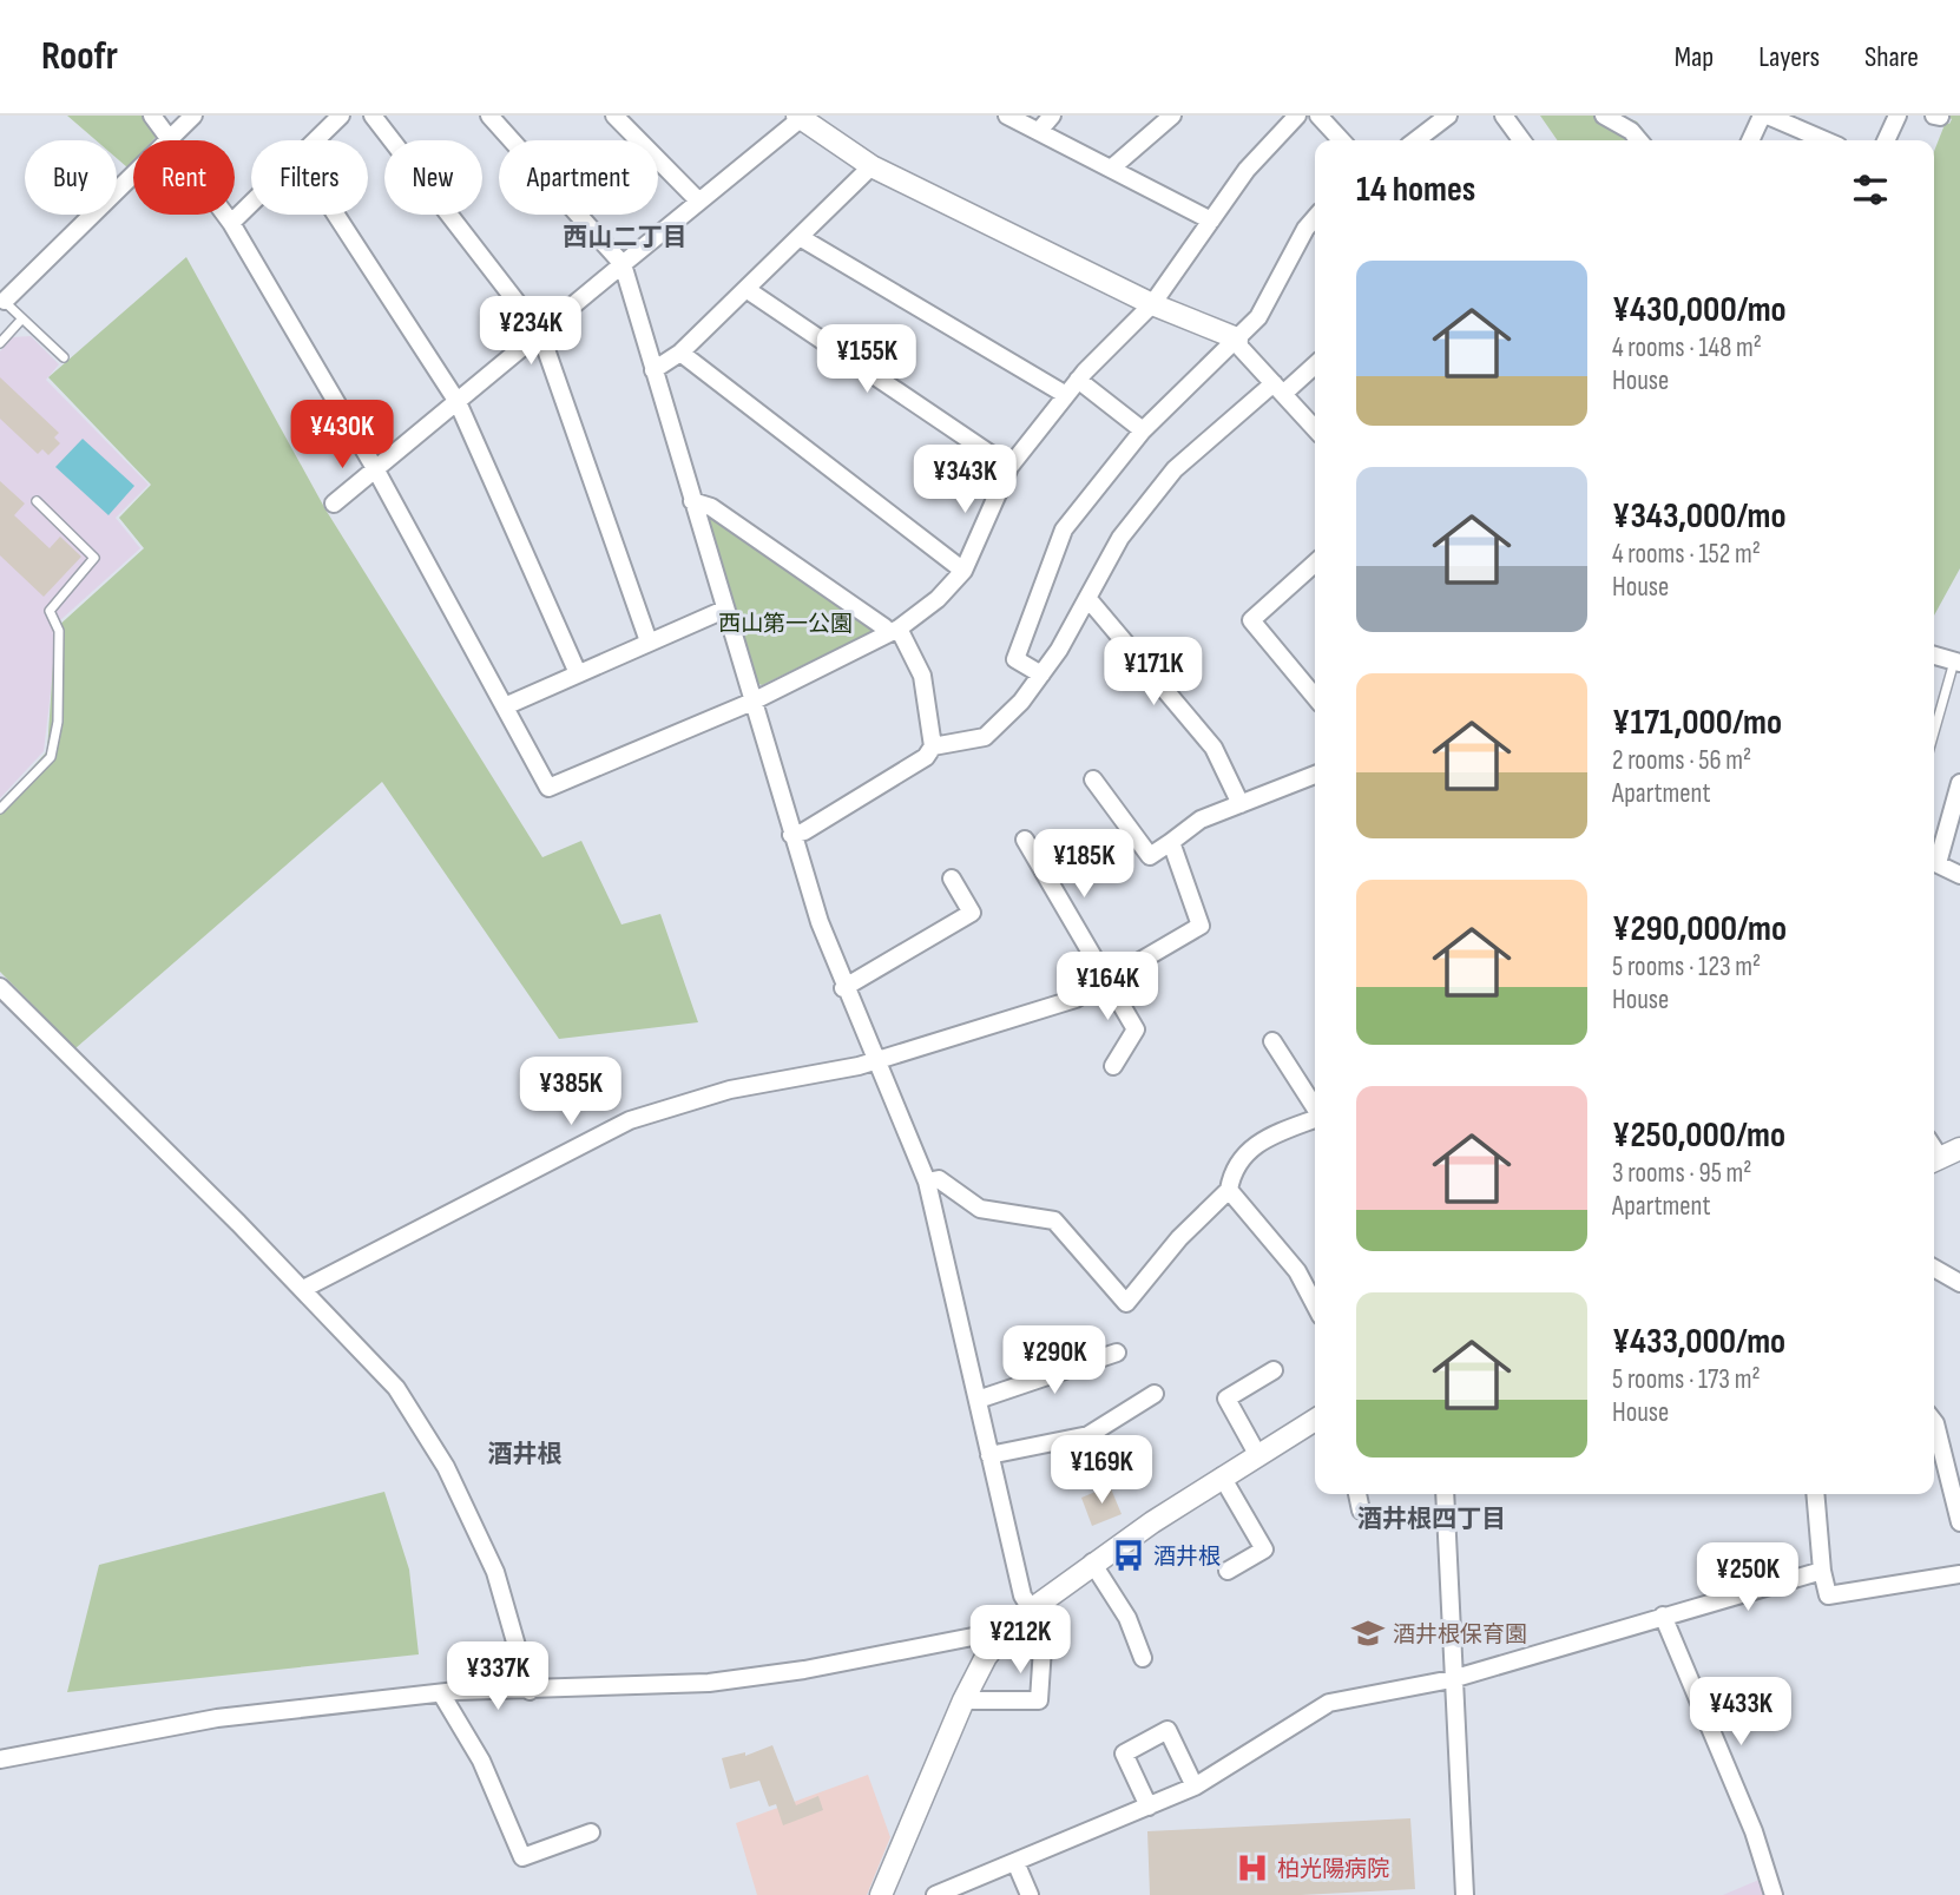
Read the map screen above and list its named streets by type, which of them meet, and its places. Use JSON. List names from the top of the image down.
{
  "districts": ["西山二丁目", "酒井根", "酒井根四丁目"],
  "parks": ["西山第一公園"],
  "places": {
    "bus stop": ["酒井根"],
    "school or university": ["酒井根保育園"],
    "hospital": ["柏光陽病院"]
  },
  "page": {
    "header": "Roofr",
    "nav": ["Map", "Layers", "Share"],
    "chip": [
      "Buy",
      "Rent",
      "Filters",
      "New",
      "Apartment"
    ],
    "heading": "14 homes",
    "list": [
      {
        "name": "¥430,000/mo",
        "note": "4 rooms · 148 m² · House"
      },
      {
        "name": "¥343,000/mo",
        "note": "4 rooms · 152 m² · House"
      },
      {
        "name": "¥171,000/mo",
        "note": "2 rooms · 56 m² · Apartment"
      },
      {
        "name": "¥290,000/mo",
        "note": "5 rooms · 123 m² · House"
      },
      {
        "name": "¥250,000/mo",
        "note": "3 rooms · 95 m² · Apartment"
      },
      {
        "name": "¥433,000/mo",
        "note": "5 rooms · 173 m² · House"
      }
    ],
    "price": [
      "¥234K",
      "¥155K",
      "¥430K",
      "¥343K",
      "¥171K",
      "¥185K",
      "¥164K",
      "¥385K",
      "¥290K",
      "¥169K",
      "¥250K",
      "¥212K",
      "¥337K",
      "¥433K"
    ]
  }
}
